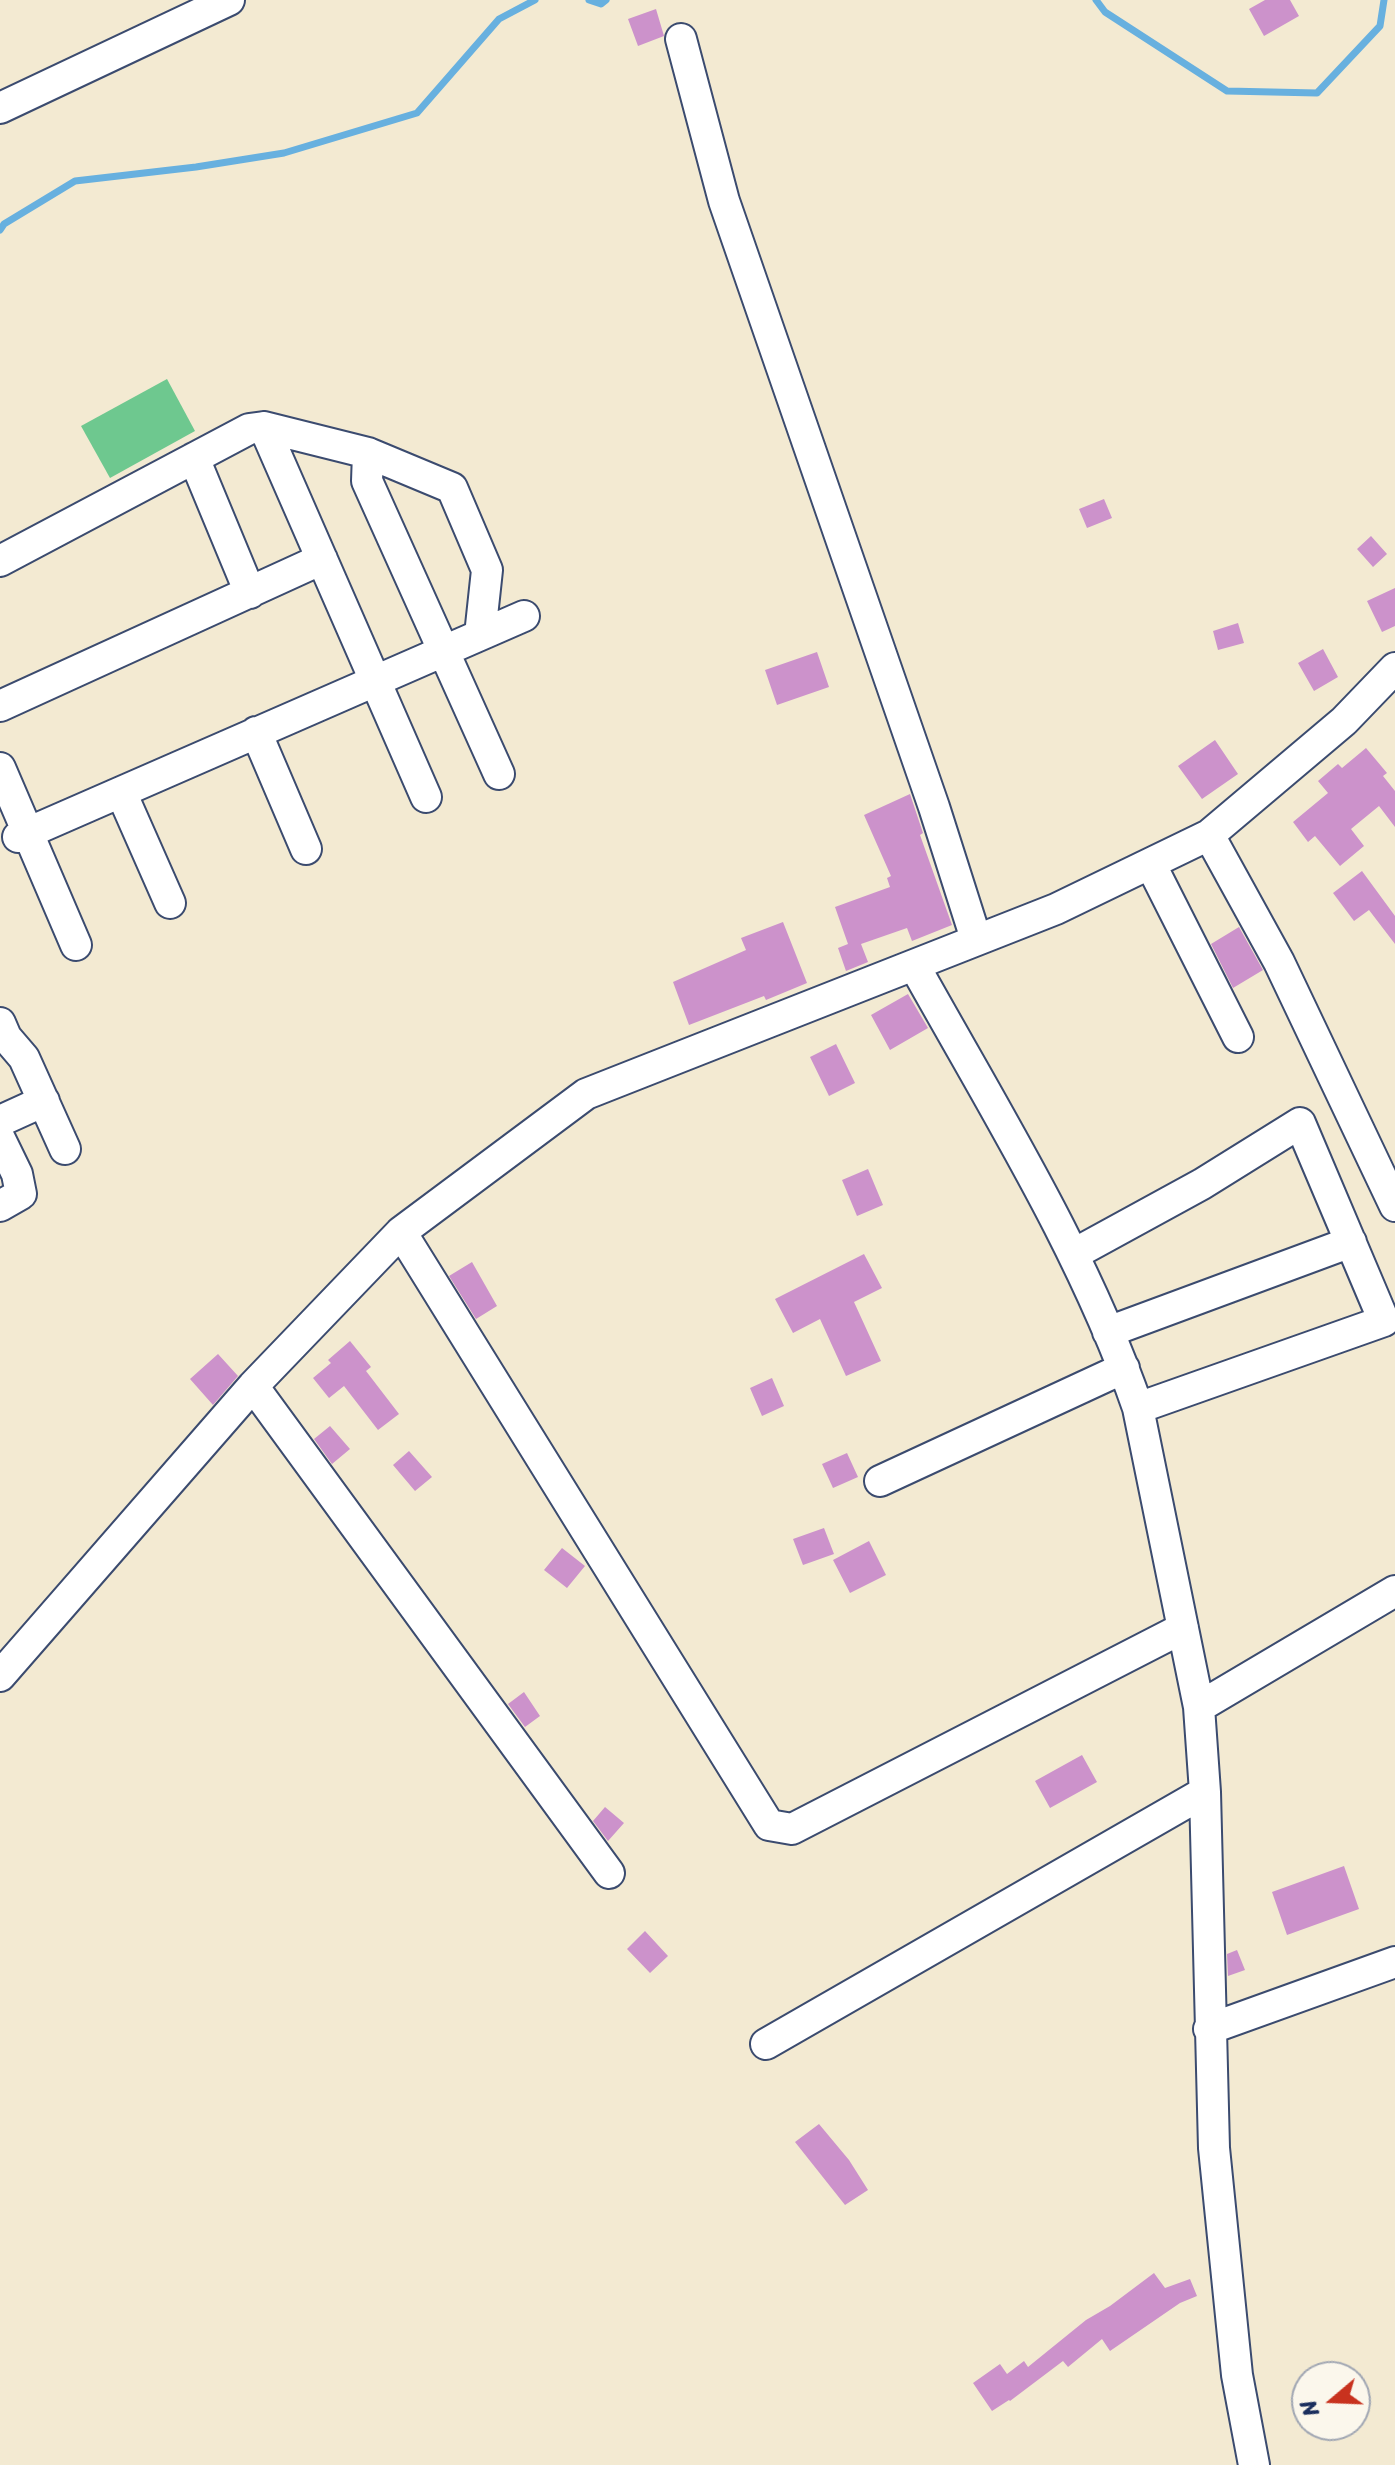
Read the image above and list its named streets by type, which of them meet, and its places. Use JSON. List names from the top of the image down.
{
  "north": "left"
}
